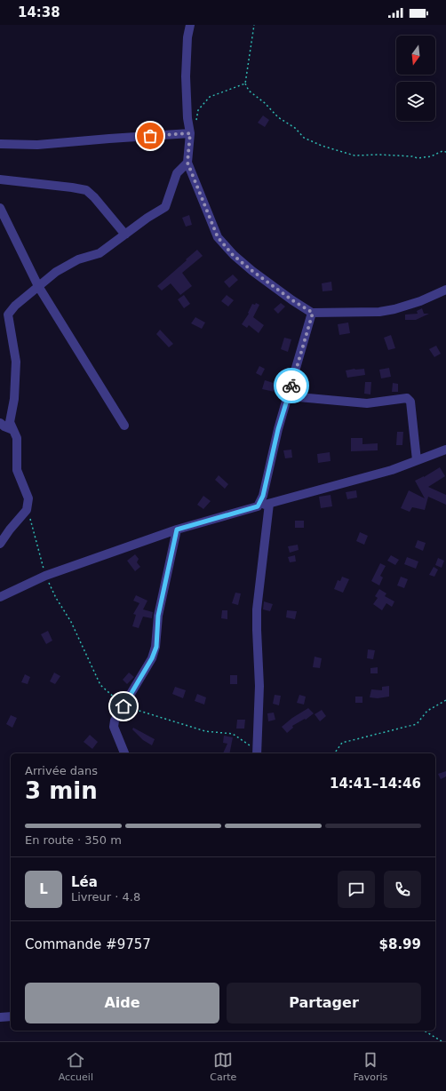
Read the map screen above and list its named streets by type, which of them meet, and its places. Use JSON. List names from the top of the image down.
{
  "north": "bottom",
  "page": {
    "status": "14:38",
    "heading": ["3 min", "Arrivée dans", "14:41–14:46"],
    "panel": [
      "Léa",
      "Livreur · 4.8",
      "Commande #9757",
      "$8.99"
    ],
    "bar": "En route · 350 m",
    "round": "L",
    "buttons": ["Aide", "Partager"],
    "tabs": ["Accueil", "Carte", "Favoris"]
  }
}
